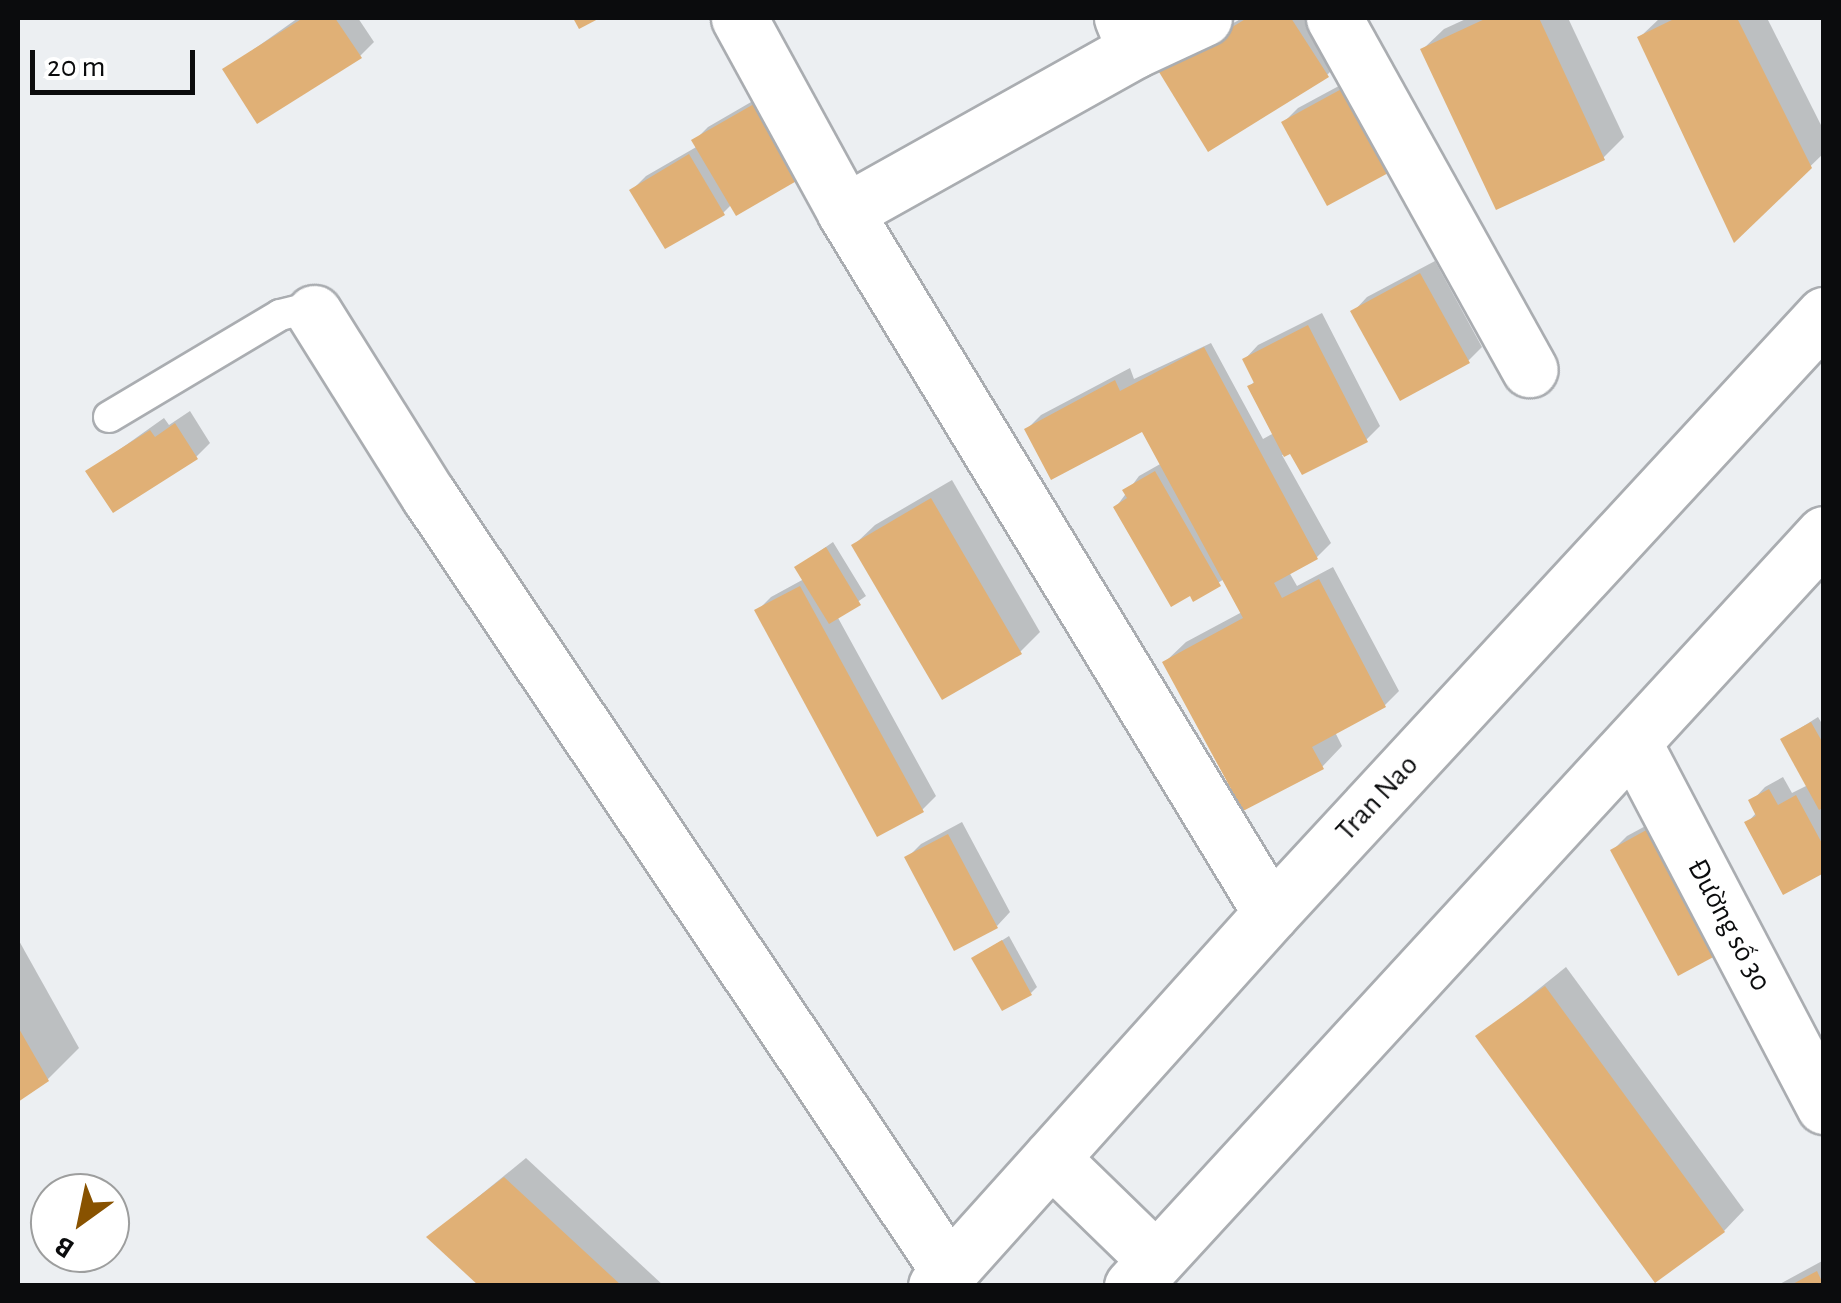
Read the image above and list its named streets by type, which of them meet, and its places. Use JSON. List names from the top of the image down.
{
  "streets": {
    "street": ["Tran Nao", "Đường số 30"]
  },
  "scale_bar": "20 m",
  "north": "bottom left"
}
